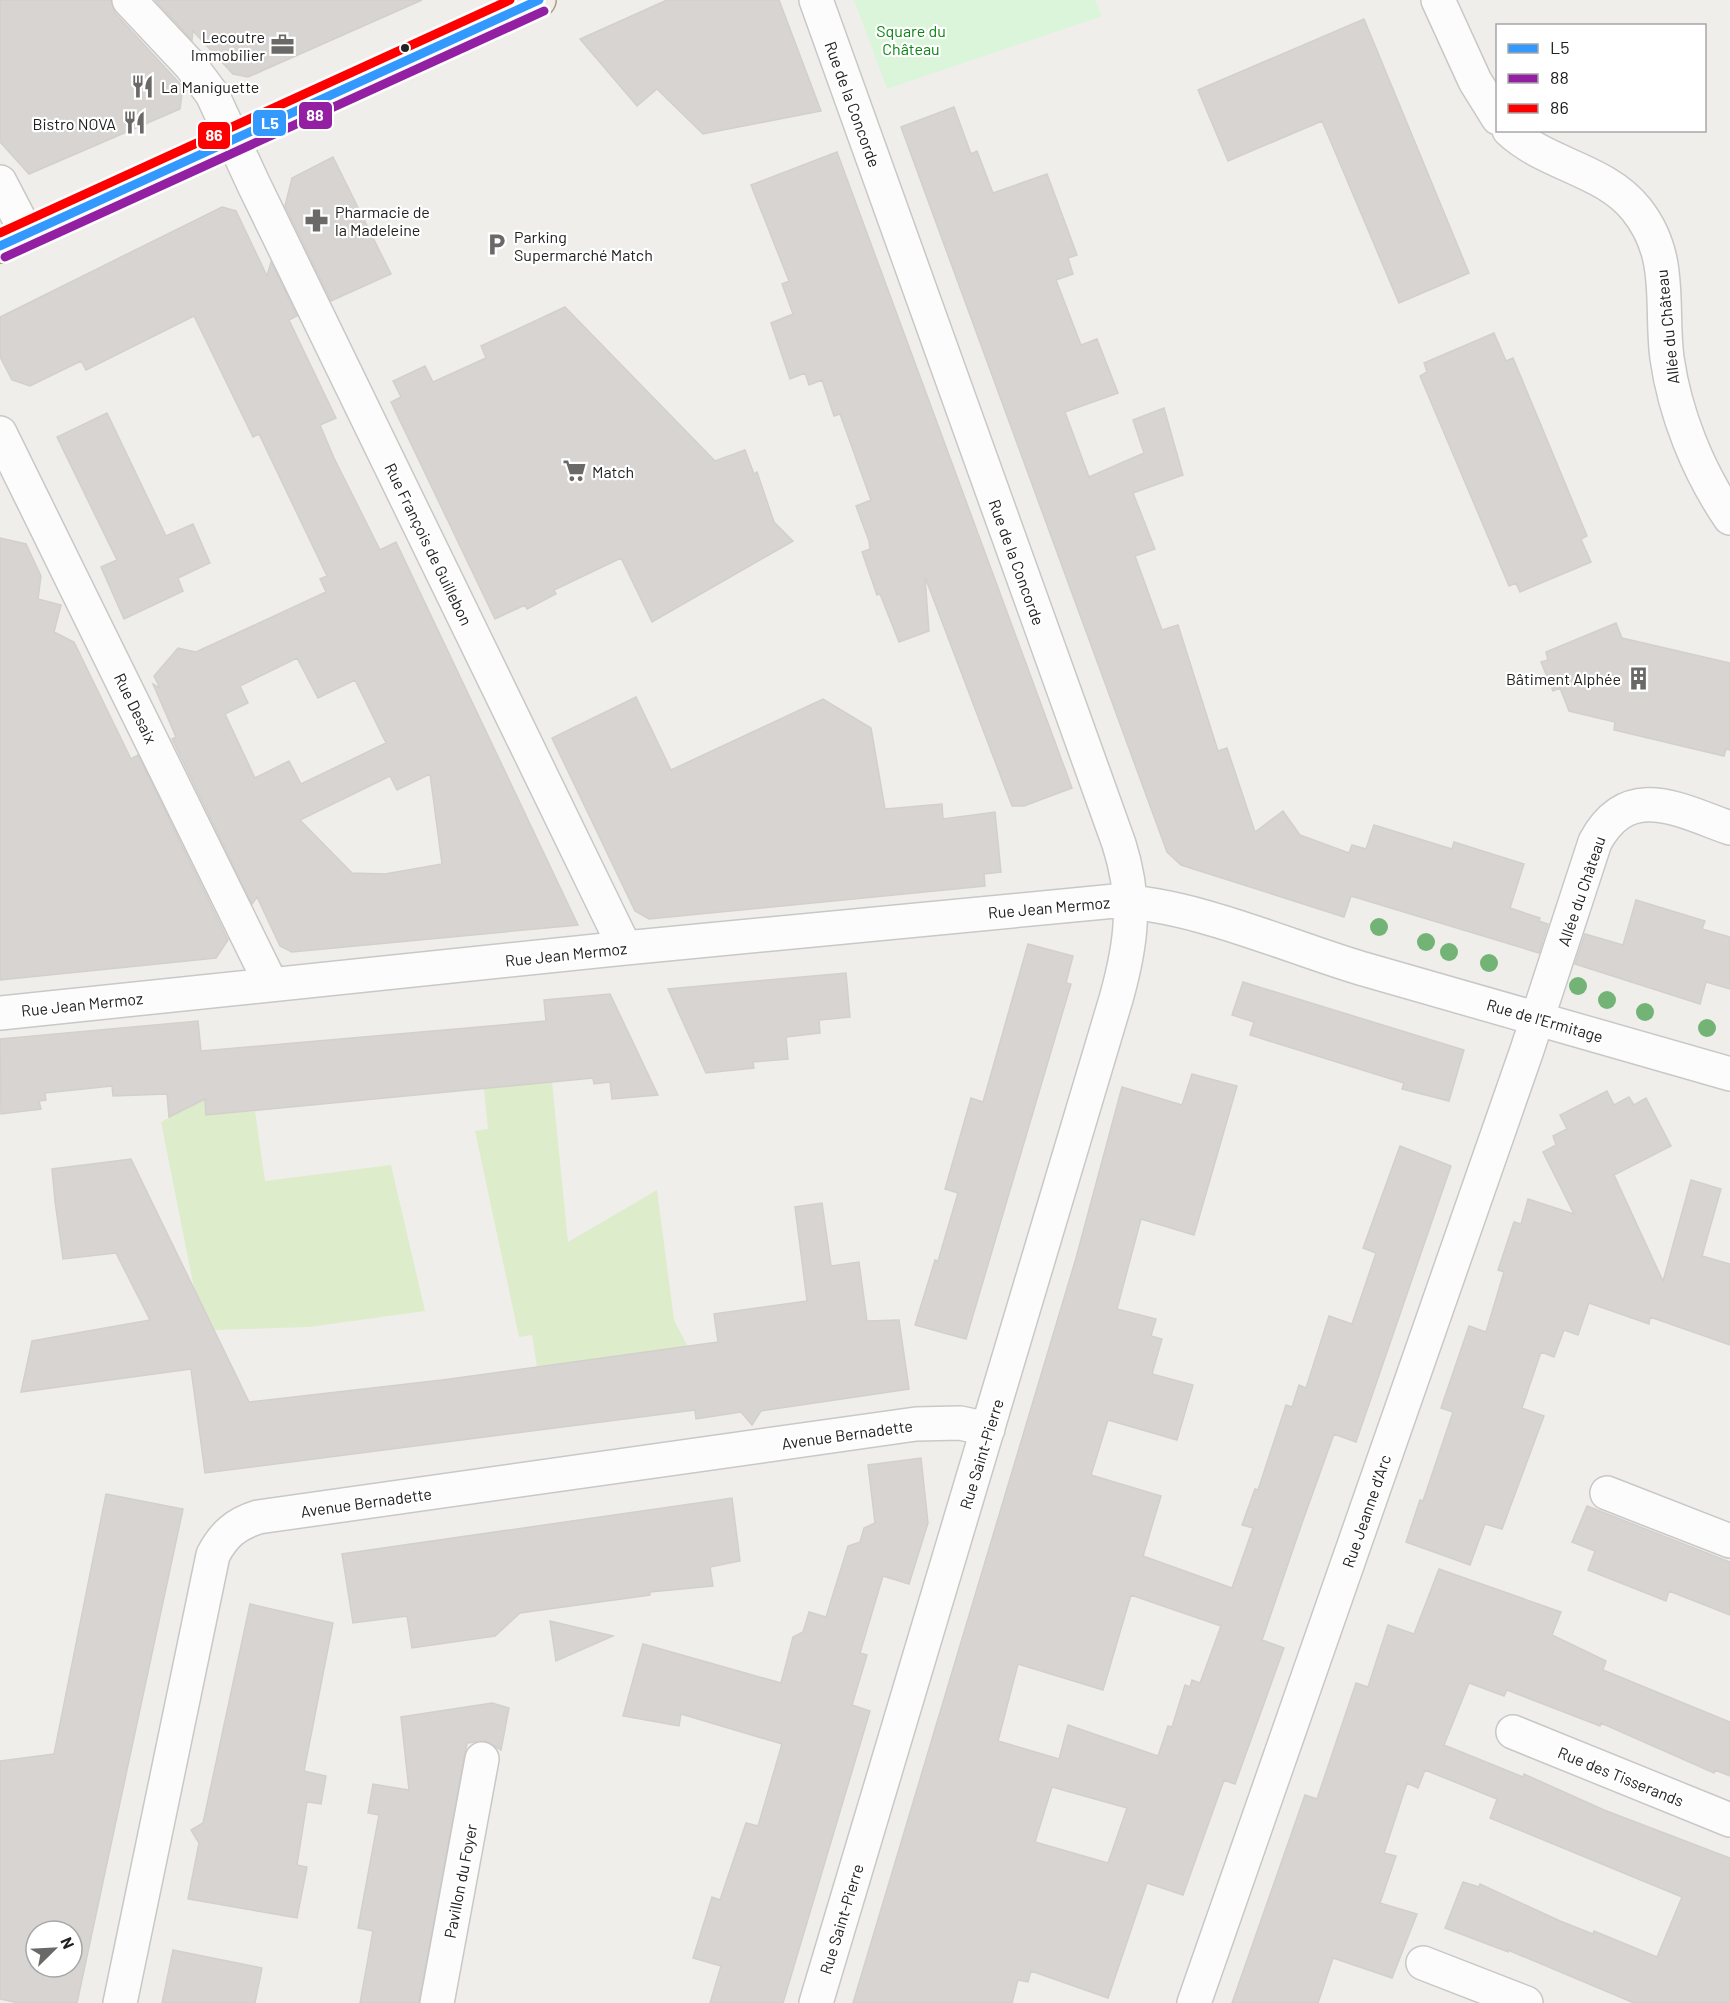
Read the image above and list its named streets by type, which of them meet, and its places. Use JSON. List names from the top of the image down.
{
  "streets": {
    "street": [
      "Rue de la Concorde",
      "Allée du Château",
      "Rue François de Guillebon",
      "Rue Desaix",
      "Rue Jean Mermoz",
      "Rue de l'Ermitage",
      "Avenue Bernadette",
      "Rue Saint-Pierre",
      "Rue Jeanne d'Arc",
      "Rue des Tisserands",
      "Pavillon du Foyer"
    ]
  },
  "crossings": [
    ["Rue de la Concorde", "Rue Jean Mermoz"],
    ["Rue de la Concorde", "Rue de l'Ermitage"],
    ["Rue de la Concorde", "Rue Saint-Pierre"],
    ["Allée du Château", "Rue de l'Ermitage"],
    ["Allée du Château", "Rue Jeanne d'Arc"],
    ["Rue François de Guillebon", "Rue Jean Mermoz"],
    ["Rue Desaix", "Rue Jean Mermoz"],
    ["Rue Jean Mermoz", "Rue de l'Ermitage"],
    ["Rue Jean Mermoz", "Rue Saint-Pierre"],
    ["Rue de l'Ermitage", "Rue Saint-Pierre"],
    ["Rue de l'Ermitage", "Rue Jeanne d'Arc"],
    ["Avenue Bernadette", "Rue Saint-Pierre"]
  ],
  "parks": ["Square du Château"],
  "places": {
    "office": ["Lecoutre Immobilier"],
    "restaurant": ["La Maniguette", "Bistro NOVA"],
    "pharmacy": ["Pharmacie de la Madeleine"],
    "parking": ["Parking Supermarché Match"],
    "supermarket": ["Match"],
    "building": ["Bâtiment Alphée"]
  },
  "lines": ["transit line L5", "transit line 86", "transit line 88"],
  "legend": ["L5", "88", "86"],
  "north": "top right"
}
